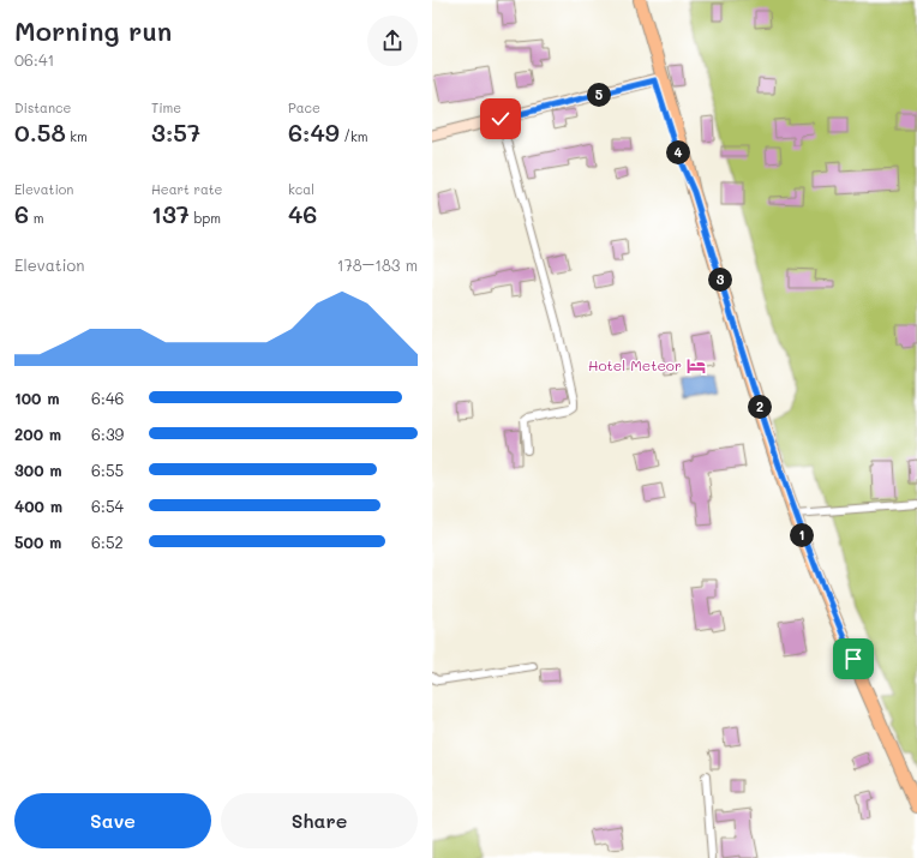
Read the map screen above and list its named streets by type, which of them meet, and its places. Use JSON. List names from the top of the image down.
{
  "places": {
    "hotel": ["Hotel Meteor"]
  },
  "page": {
    "heading": ["Morning run", "06:41"],
    "stats": [
      ["Distance", "0.58 km"],
      ["Time", "3:57"],
      ["Pace", "6:49 /km"],
      ["Elevation", "6 m"],
      ["Heart rate", "137 bpm"],
      ["kcal", "46"]
    ],
    "pins": [
      "5",
      "4",
      "3",
      "2",
      "1"
    ],
    "chart": ["Elevation", "178–183 m"],
    "list": [
      {
        "name": "100 m",
        "note": "6:46"
      },
      {
        "name": "200 m",
        "note": "6:39"
      },
      {
        "name": "300 m",
        "note": "6:55"
      },
      {
        "name": "400 m",
        "note": "6:54"
      },
      {
        "name": "500 m",
        "note": "6:52"
      }
    ],
    "buttons": ["Save", "Share"]
  }
}
